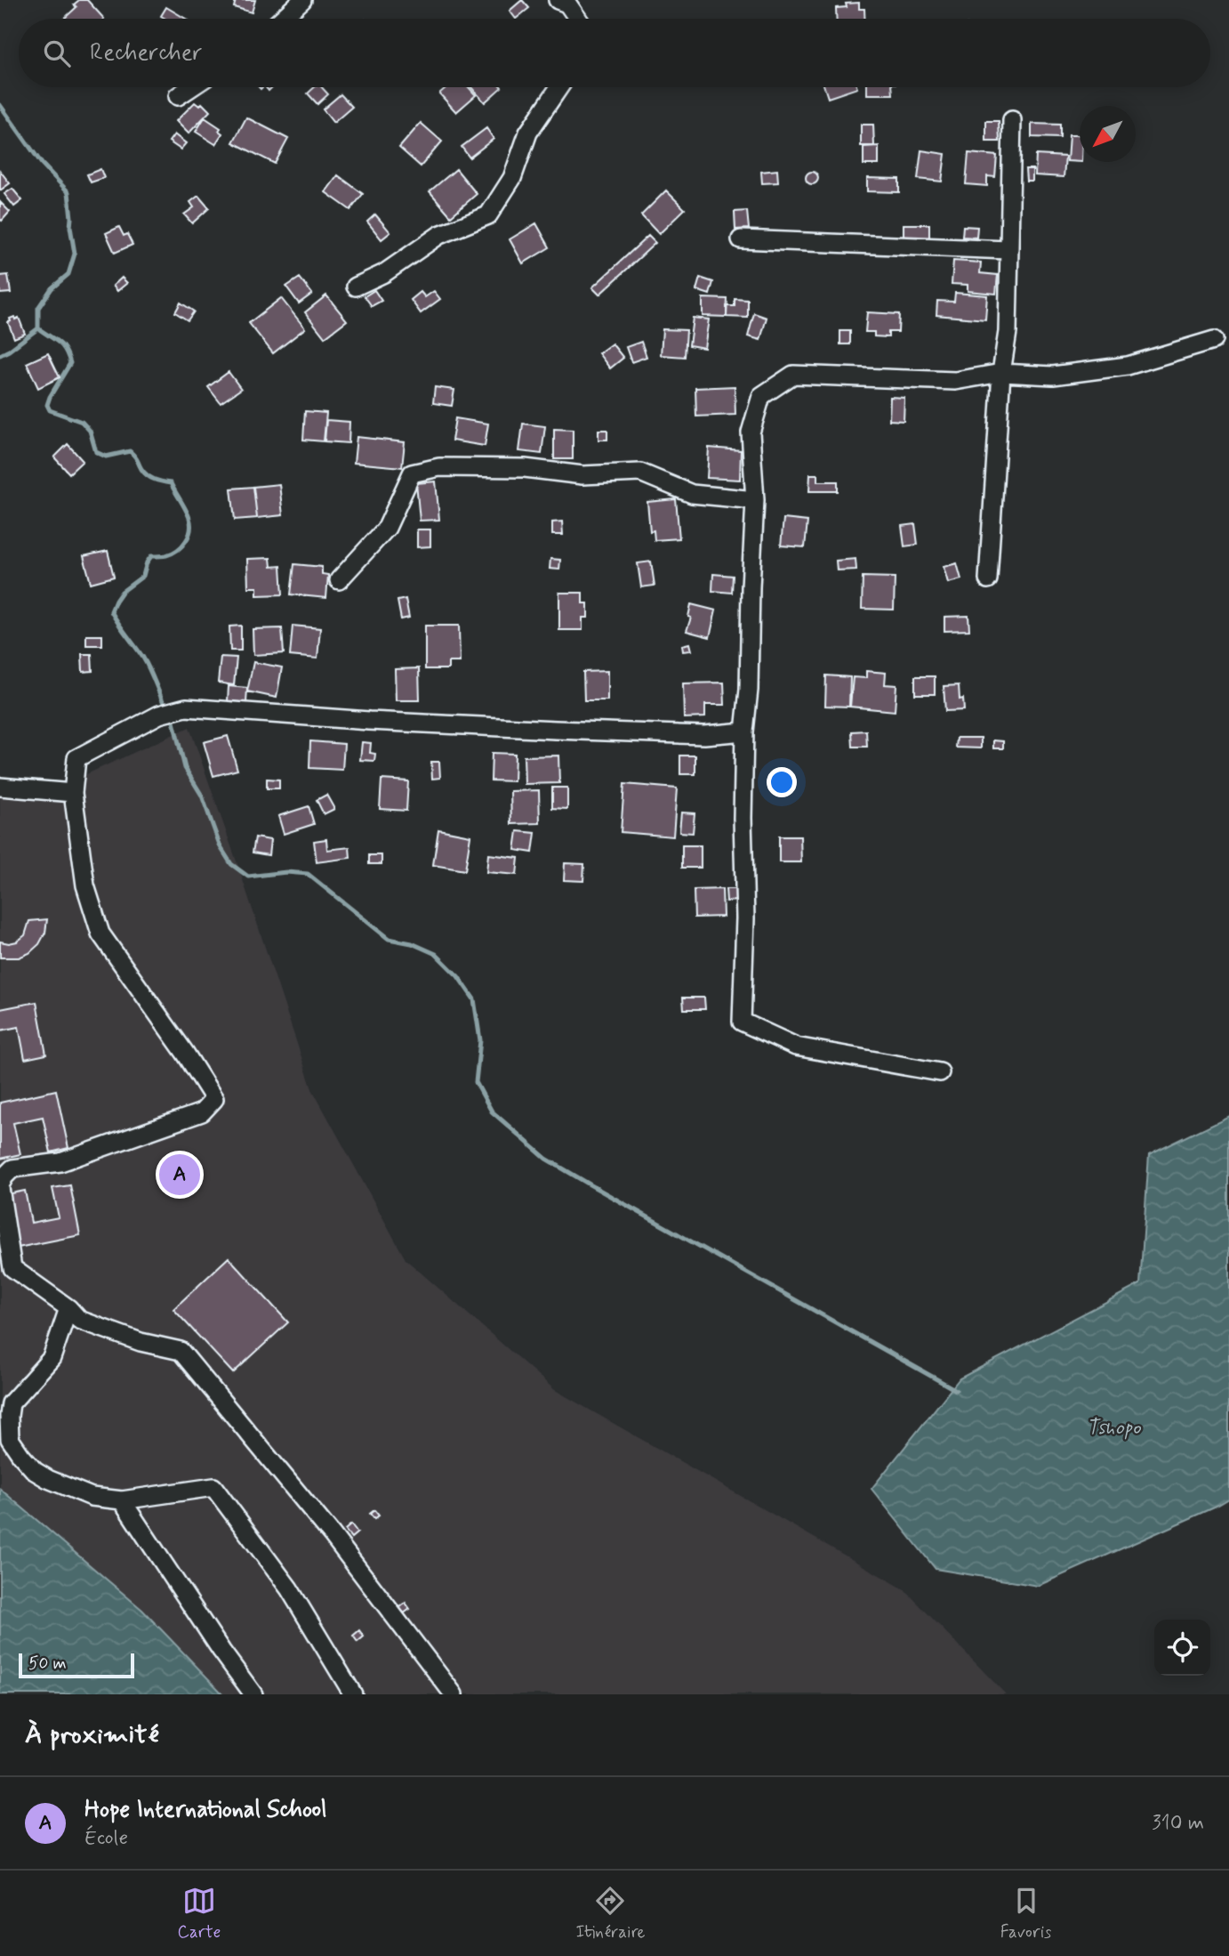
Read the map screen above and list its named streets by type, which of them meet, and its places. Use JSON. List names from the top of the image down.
{
  "water": ["Tshopo"],
  "scale_bar": "50 m",
  "north": "bottom left",
  "page": {
    "search": "Rechercher",
    "pins": "A",
    "scale": "50 m",
    "heading": "À proximité",
    "list": [
      {
        "mark": "A",
        "name": "Hope International School",
        "note": "École",
        "value": "310 m"
      }
    ],
    "nav": ["Carte", "Itinéraire", "Favoris"]
  }
}
